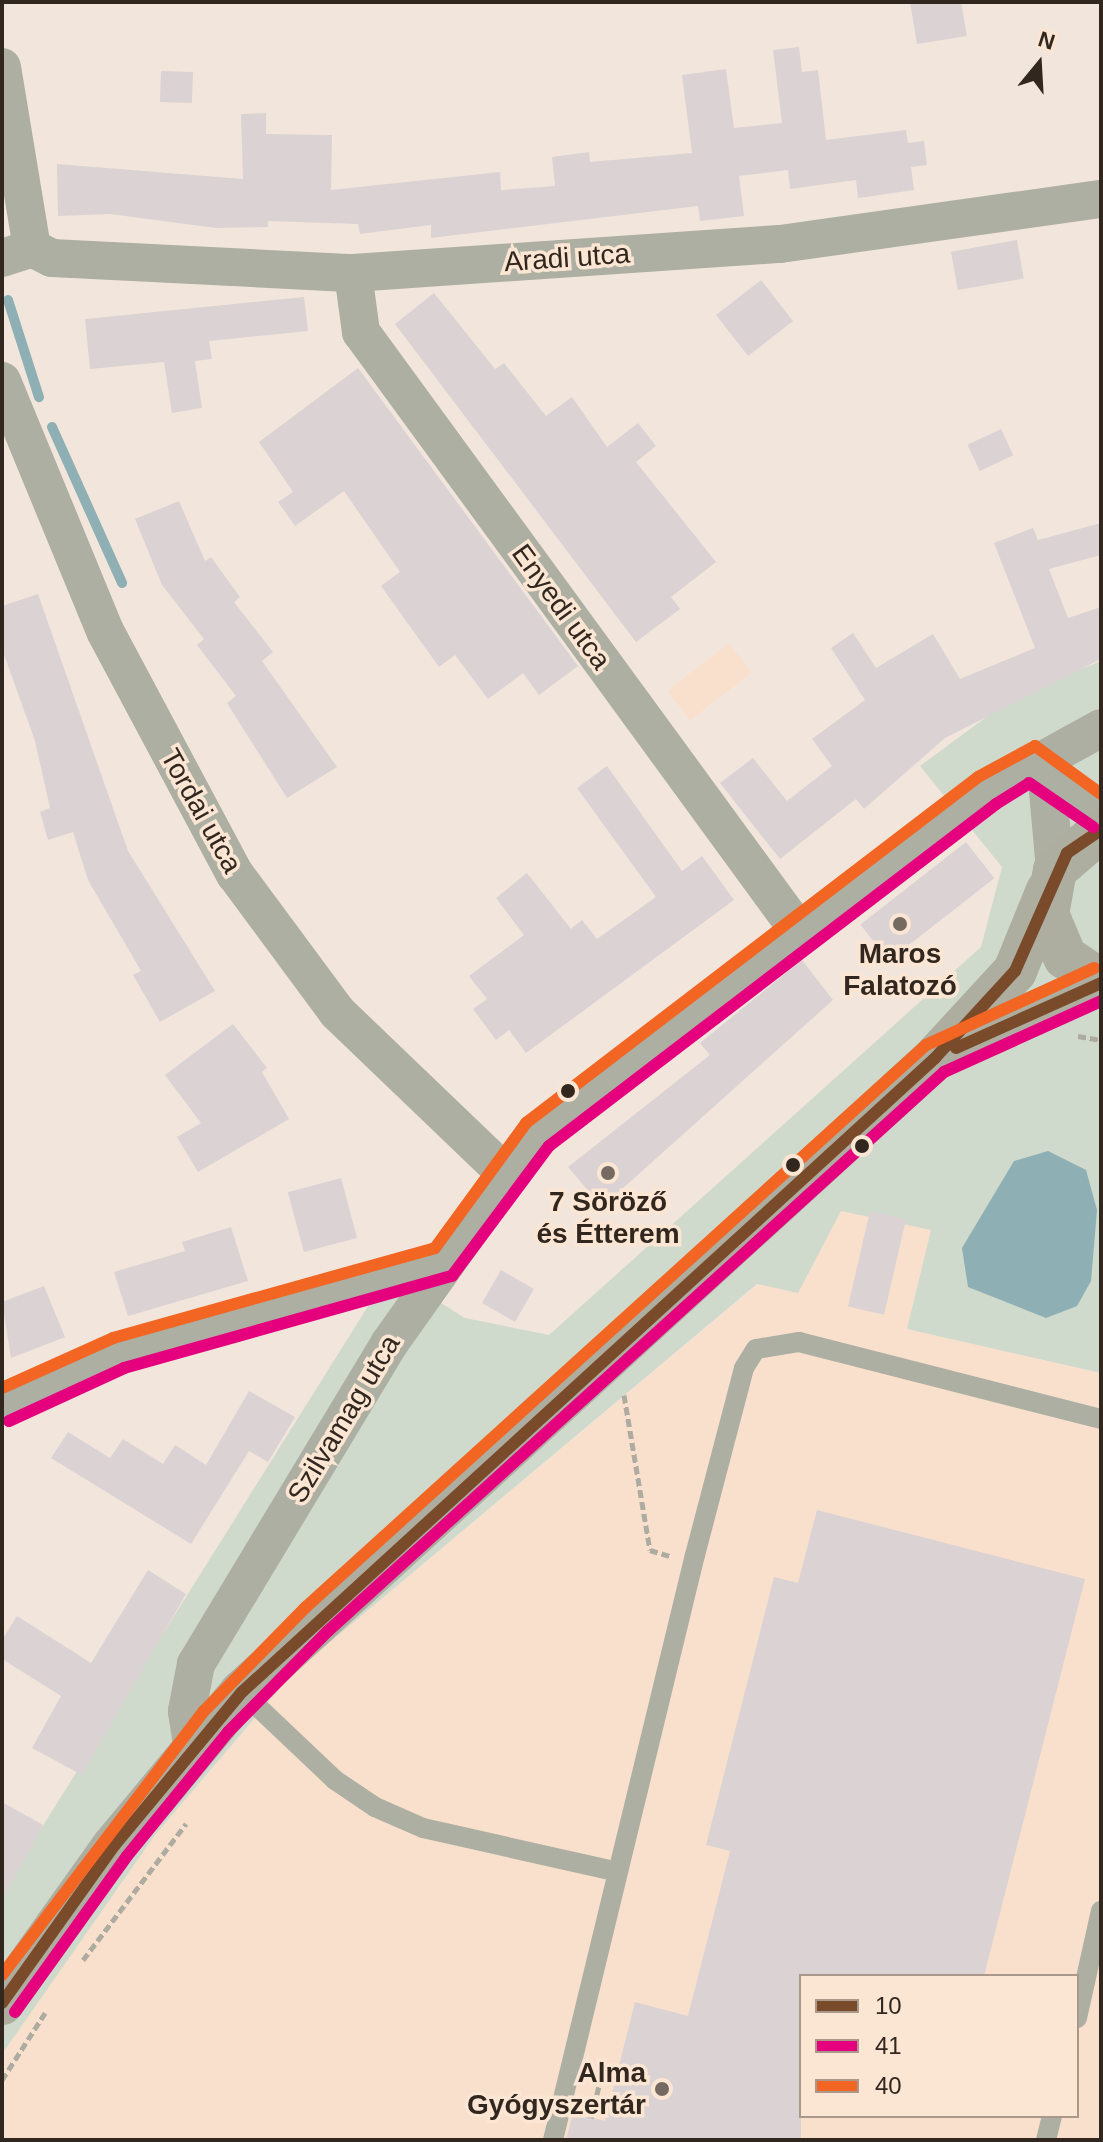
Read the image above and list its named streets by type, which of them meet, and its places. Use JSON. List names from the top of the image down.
{
  "streets": {
    "street": [
      "Aradi utca",
      "Enyedi utca",
      "Tordai utca",
      "Szilvamag utca"
    ]
  },
  "crossings": [
    ["Aradi utca", "Enyedi utca"],
    ["Enyedi utca", "Szilvamag utca"],
    ["Tordai utca", "Szilvamag utca"]
  ],
  "places": ["Maros Falatozó", "7 Söröző és Étterem", "Alma Gyógyszertár"],
  "lines": ["transit line 40", "transit line 41", "transit line 10"],
  "legend": ["10", "41", "40"],
  "north": "top"
}
